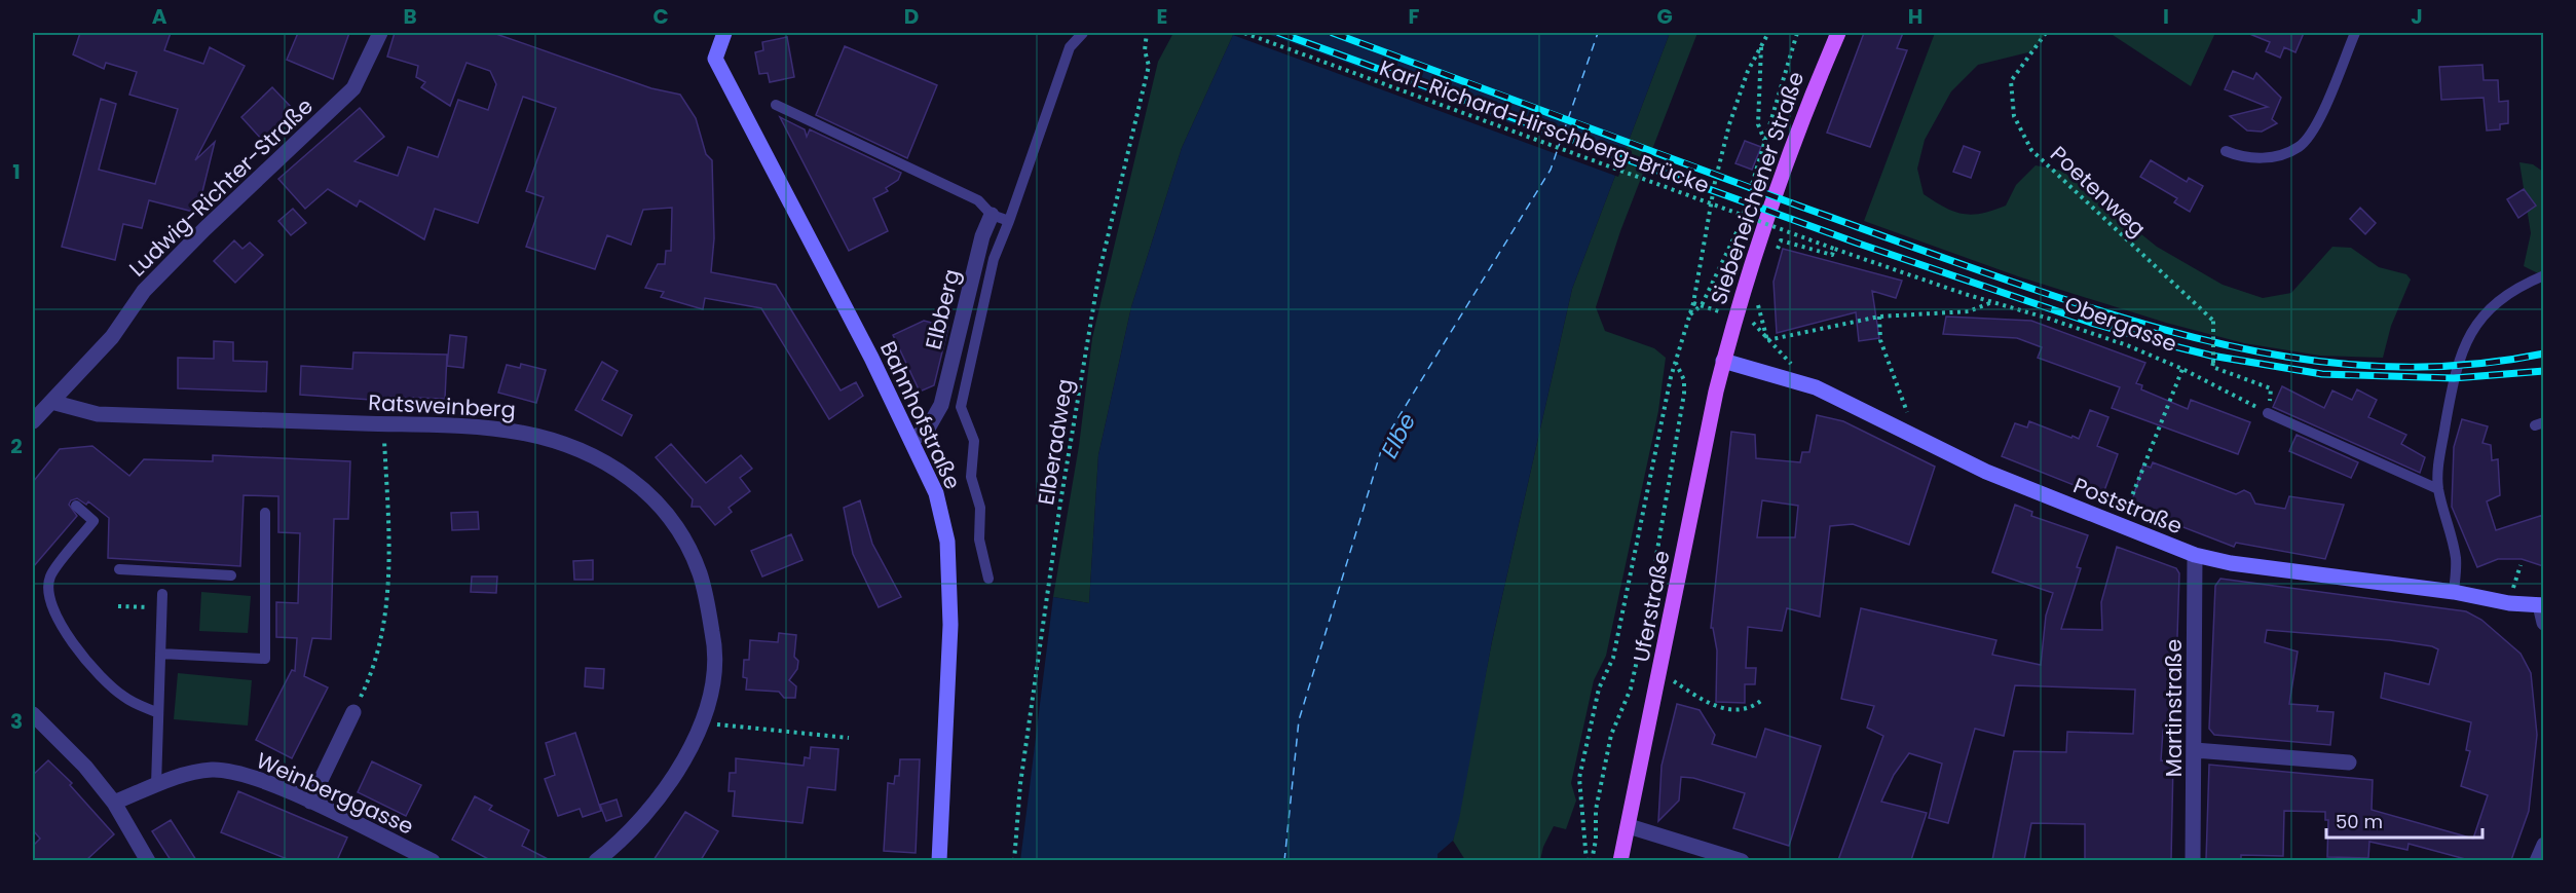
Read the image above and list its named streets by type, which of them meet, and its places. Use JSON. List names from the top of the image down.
{
  "streets": {
    "main road": [
      "Siebeneichener Straße",
      "Bahnhofstraße",
      "Poststraße",
      "Uferstraße"
    ],
    "street": [
      "Ludwig-Richter-Straße",
      "Elbberg",
      "Ratsweinberg",
      "Martinstraße",
      "Weinberggasse"
    ],
    "path": [
      "Karl-Richard-Hirschberg-Brücke",
      "Poetenweg",
      "Obergasse",
      "Elberadweg"
    ]
  },
  "crossings": [
    ["Karl-Richard-Hirschberg-Brücke", "Obergasse"],
    ["Ludwig-Richter-Straße", "Ratsweinberg"],
    ["Siebeneichener Straße", "Poststraße"],
    ["Siebeneichener Straße", "Uferstraße"],
    ["Elbberg", "Bahnhofstraße"],
    ["Poststraße", "Uferstraße"],
    ["Poststraße", "Martinstraße"]
  ],
  "water": ["Elbe"],
  "scale_bar": "50 m",
  "grid": {
    "columns": [
      "A",
      "B",
      "C",
      "D",
      "E",
      "F",
      "G",
      "H",
      "I",
      "J"
    ],
    "rows": ["1", "2", "3"]
  }
}
